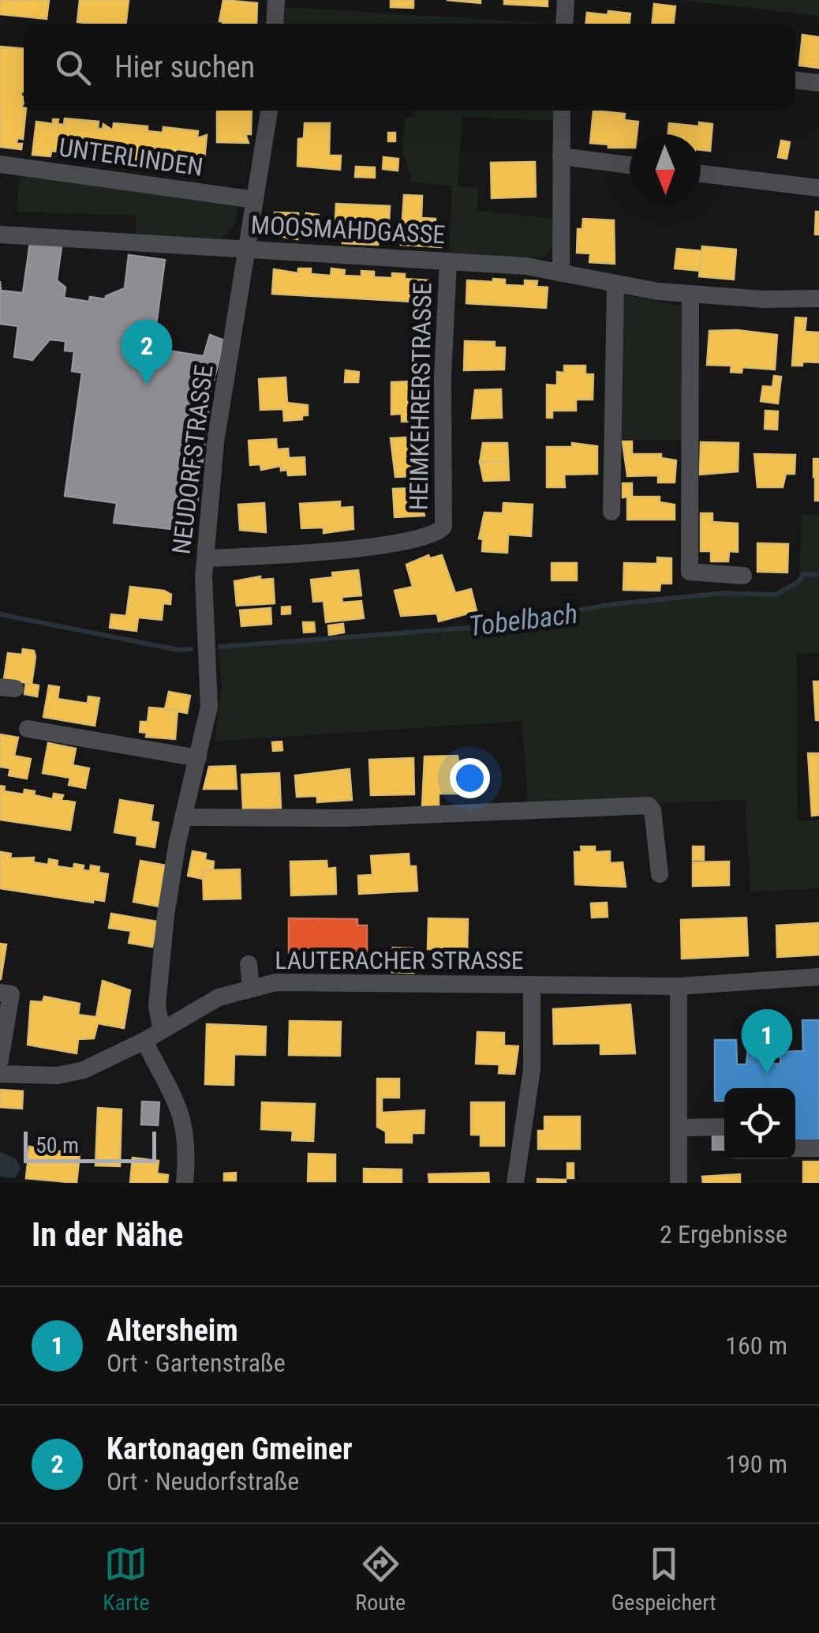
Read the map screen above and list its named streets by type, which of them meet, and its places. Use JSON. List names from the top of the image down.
{
  "streets": {
    "street": [
      "UNTERLINDEN",
      "MOOSMAHDGASSE",
      "HEIMKEHRERSTRASSE",
      "NEUDORFSTRASSE",
      "LAUTERACHER STRASSE"
    ]
  },
  "crossings": [
    ["UNTERLINDEN", "NEUDORFSTRASSE"],
    ["MOOSMAHDGASSE", "HEIMKEHRERSTRASSE"],
    ["MOOSMAHDGASSE", "NEUDORFSTRASSE"],
    ["HEIMKEHRERSTRASSE", "NEUDORFSTRASSE"],
    ["NEUDORFSTRASSE", "LAUTERACHER STRASSE"]
  ],
  "water": ["Tobelbach"],
  "scale_bar": "50 m",
  "north": "bottom",
  "page": {
    "search": "Hier suchen",
    "pins": ["2", "1"],
    "scale": "50 m",
    "heading": ["In der Nähe", "2 Ergebnisse"],
    "list": [
      {
        "mark": "1",
        "name": "Altersheim",
        "note": "Ort · Gartenstraße",
        "value": "160 m"
      },
      {
        "mark": "2",
        "name": "Kartonagen Gmeiner",
        "note": "Ort · Neudorfstraße",
        "value": "190 m"
      }
    ],
    "nav": ["Karte", "Route", "Gespeichert"]
  }
}
